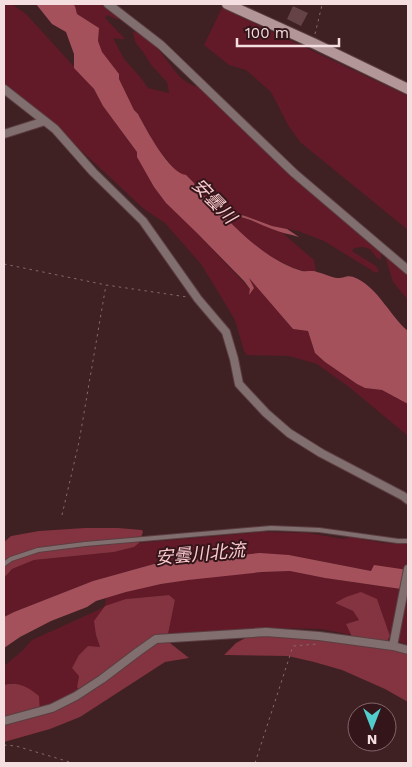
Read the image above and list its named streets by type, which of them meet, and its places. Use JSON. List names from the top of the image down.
{
  "water": ["安曇川", "安曇川北流"],
  "scale_bar": "100 m",
  "north": "bottom"
}
